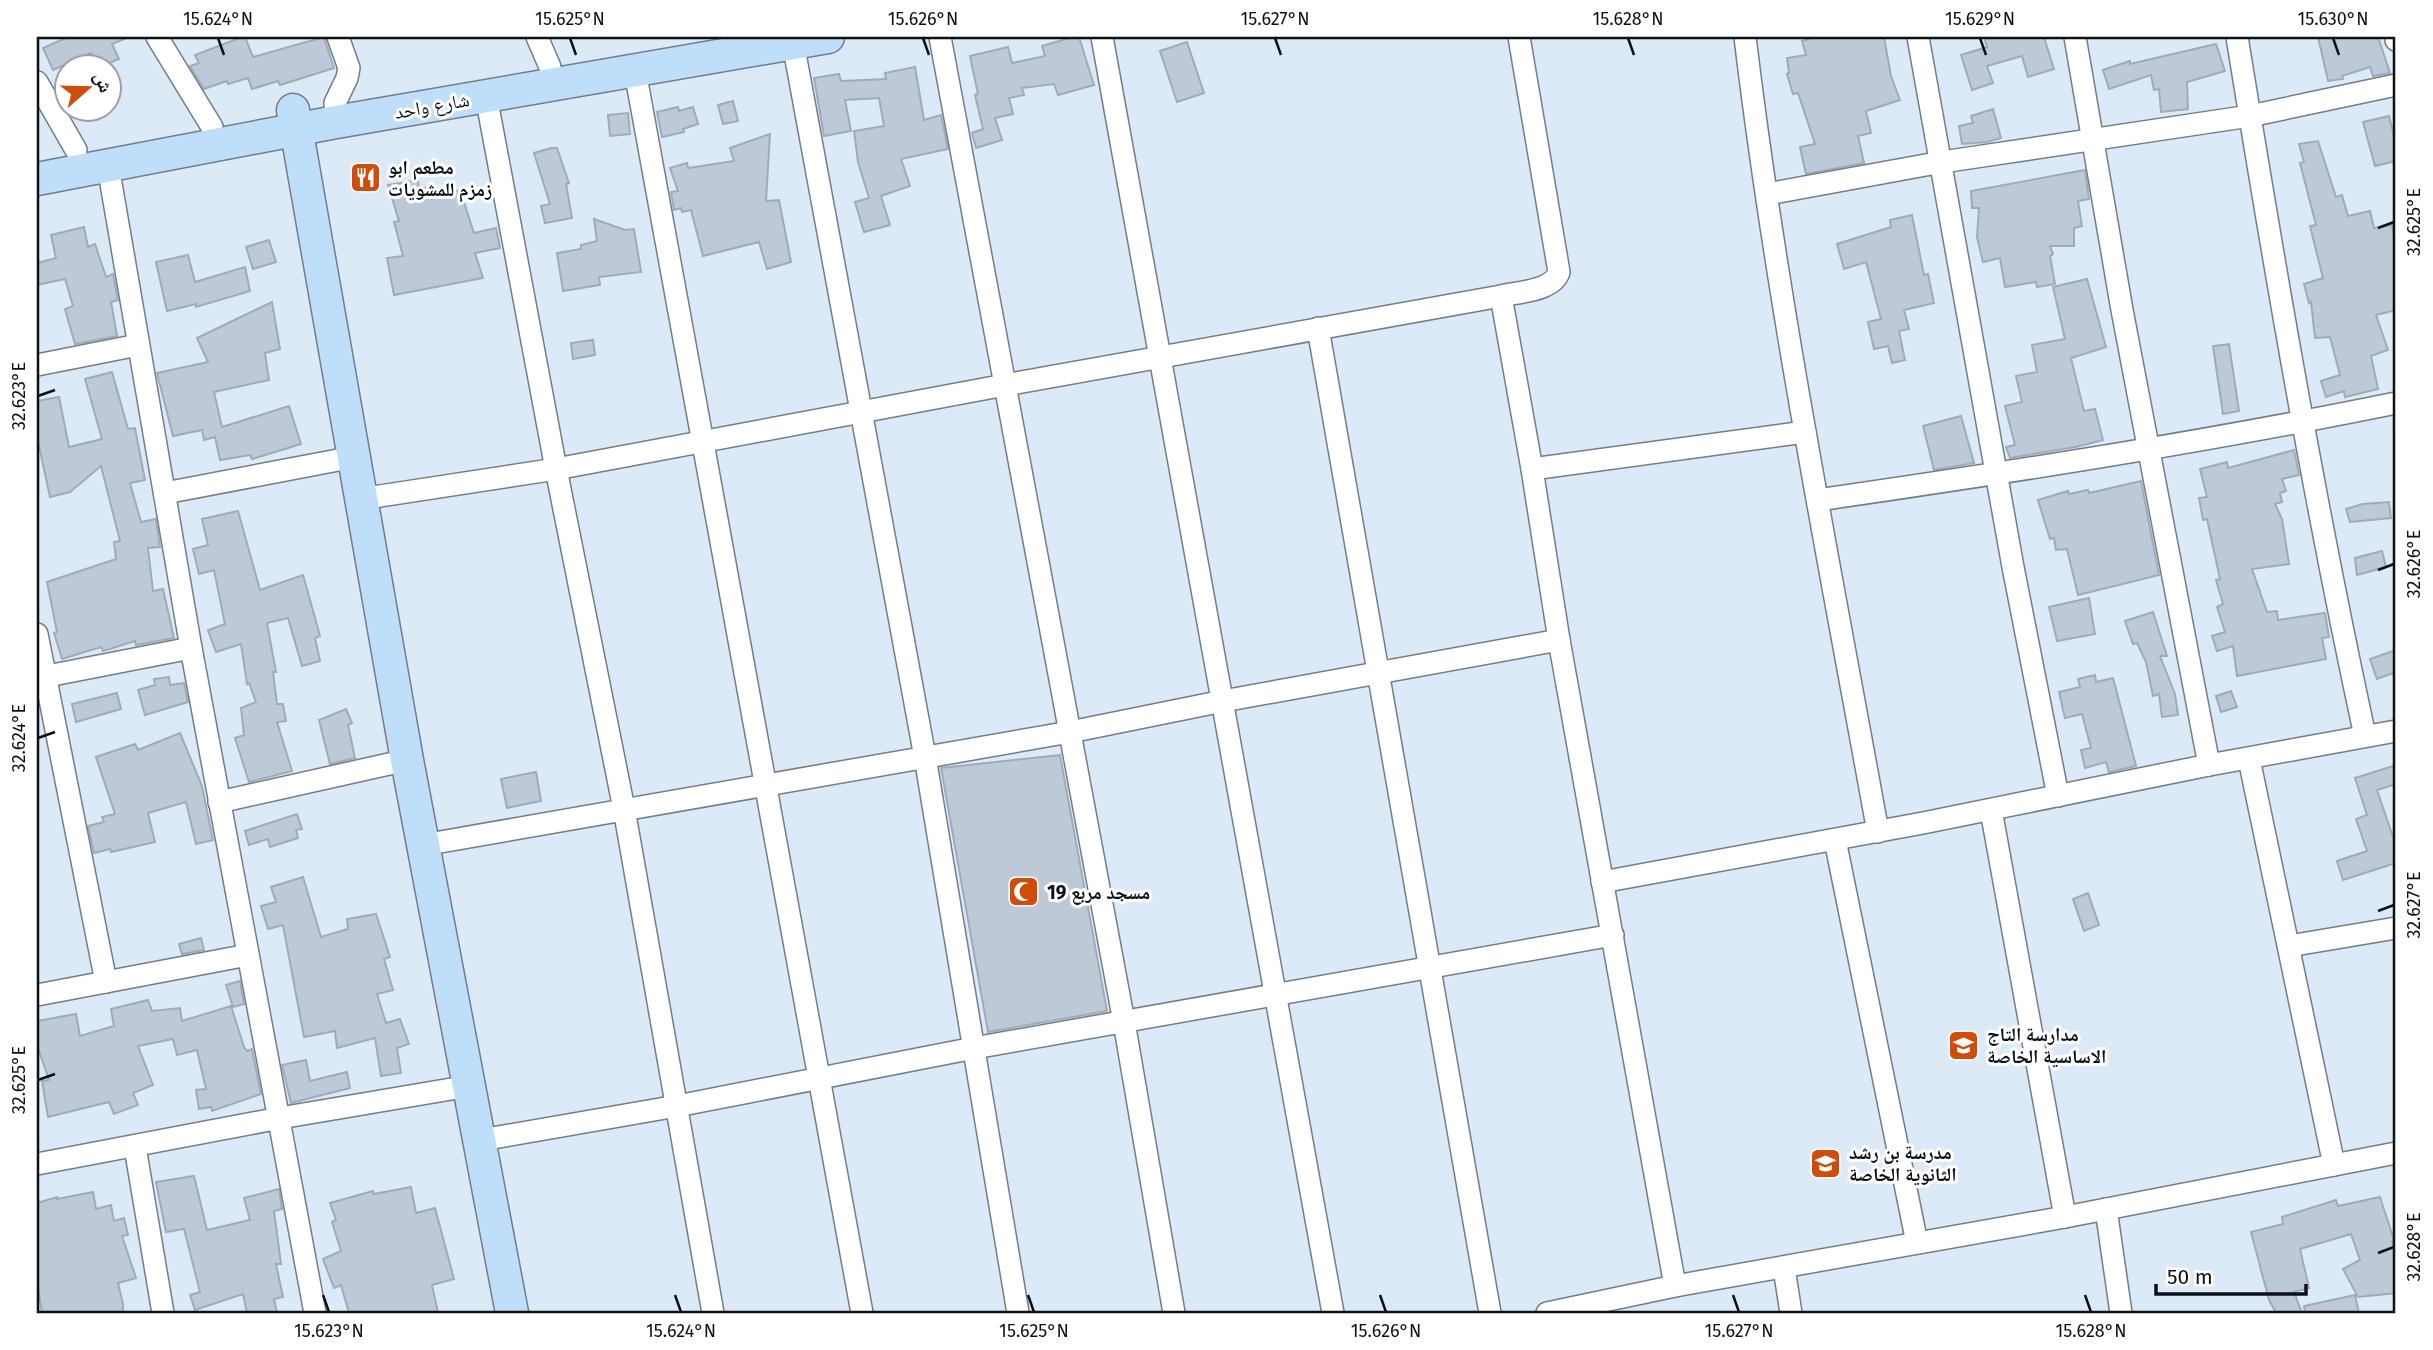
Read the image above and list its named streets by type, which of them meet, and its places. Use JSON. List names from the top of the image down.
{
  "streets": {
    "street": ["شارع واحد"]
  },
  "places": {
    "restaurant": ["مطعم ابو زمزم للمشويات"],
    "mosque": ["مسجد مربع 19"],
    "school or university": ["مدارسة التاج الاساسية الخاصة", "مدرسة بن رشد الثانوية الخاصة"]
  },
  "scale_bar": "50 m",
  "north": "right",
  "coordinates": [
    "15.624°N",
    "15.625°N",
    "15.626°N",
    "15.627°N",
    "15.628°N",
    "15.629°N",
    "15.630°N",
    "32.625°E",
    "32.623°E",
    "32.626°E",
    "32.624°E",
    "32.627°E",
    "32.628°E",
    "15.623°N"
  ]
}
